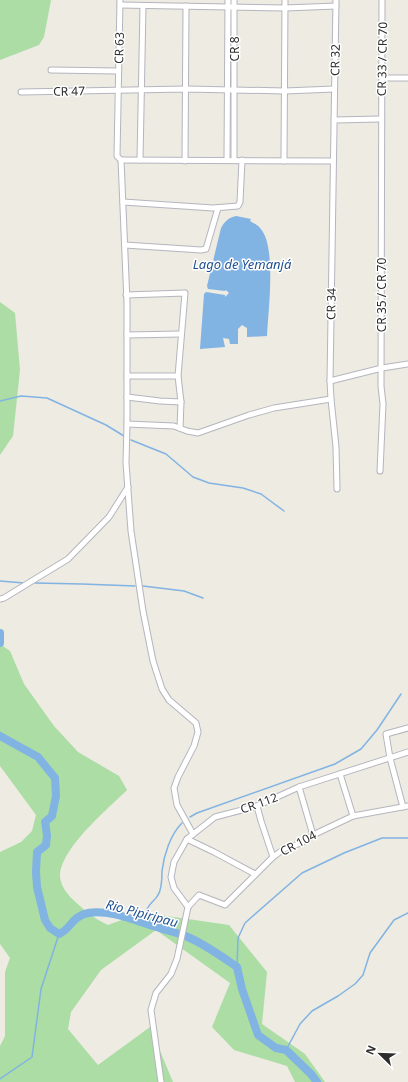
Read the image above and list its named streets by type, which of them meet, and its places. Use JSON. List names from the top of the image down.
{
  "streets": {
    "street": [
      "CR 63",
      "CR 8",
      "CR 33 / CR 70",
      "CR 32",
      "CR 47",
      "CR 35 / CR 70",
      "CR 34",
      "CR 112",
      "CR 104"
    ]
  },
  "crossings": [
    ["CR 63", "CR 47"],
    ["CR 63", "CR 112"],
    ["CR 8", "CR 47"],
    ["CR 33 / CR 70", "CR 35 / CR 70"],
    ["CR 32", "CR 47"],
    ["CR 32", "CR 34"],
    ["CR 112", "CR 104"]
  ],
  "water": ["Lago de Yemanjá", "Rio Pipiripau"],
  "north": "top left"
}
